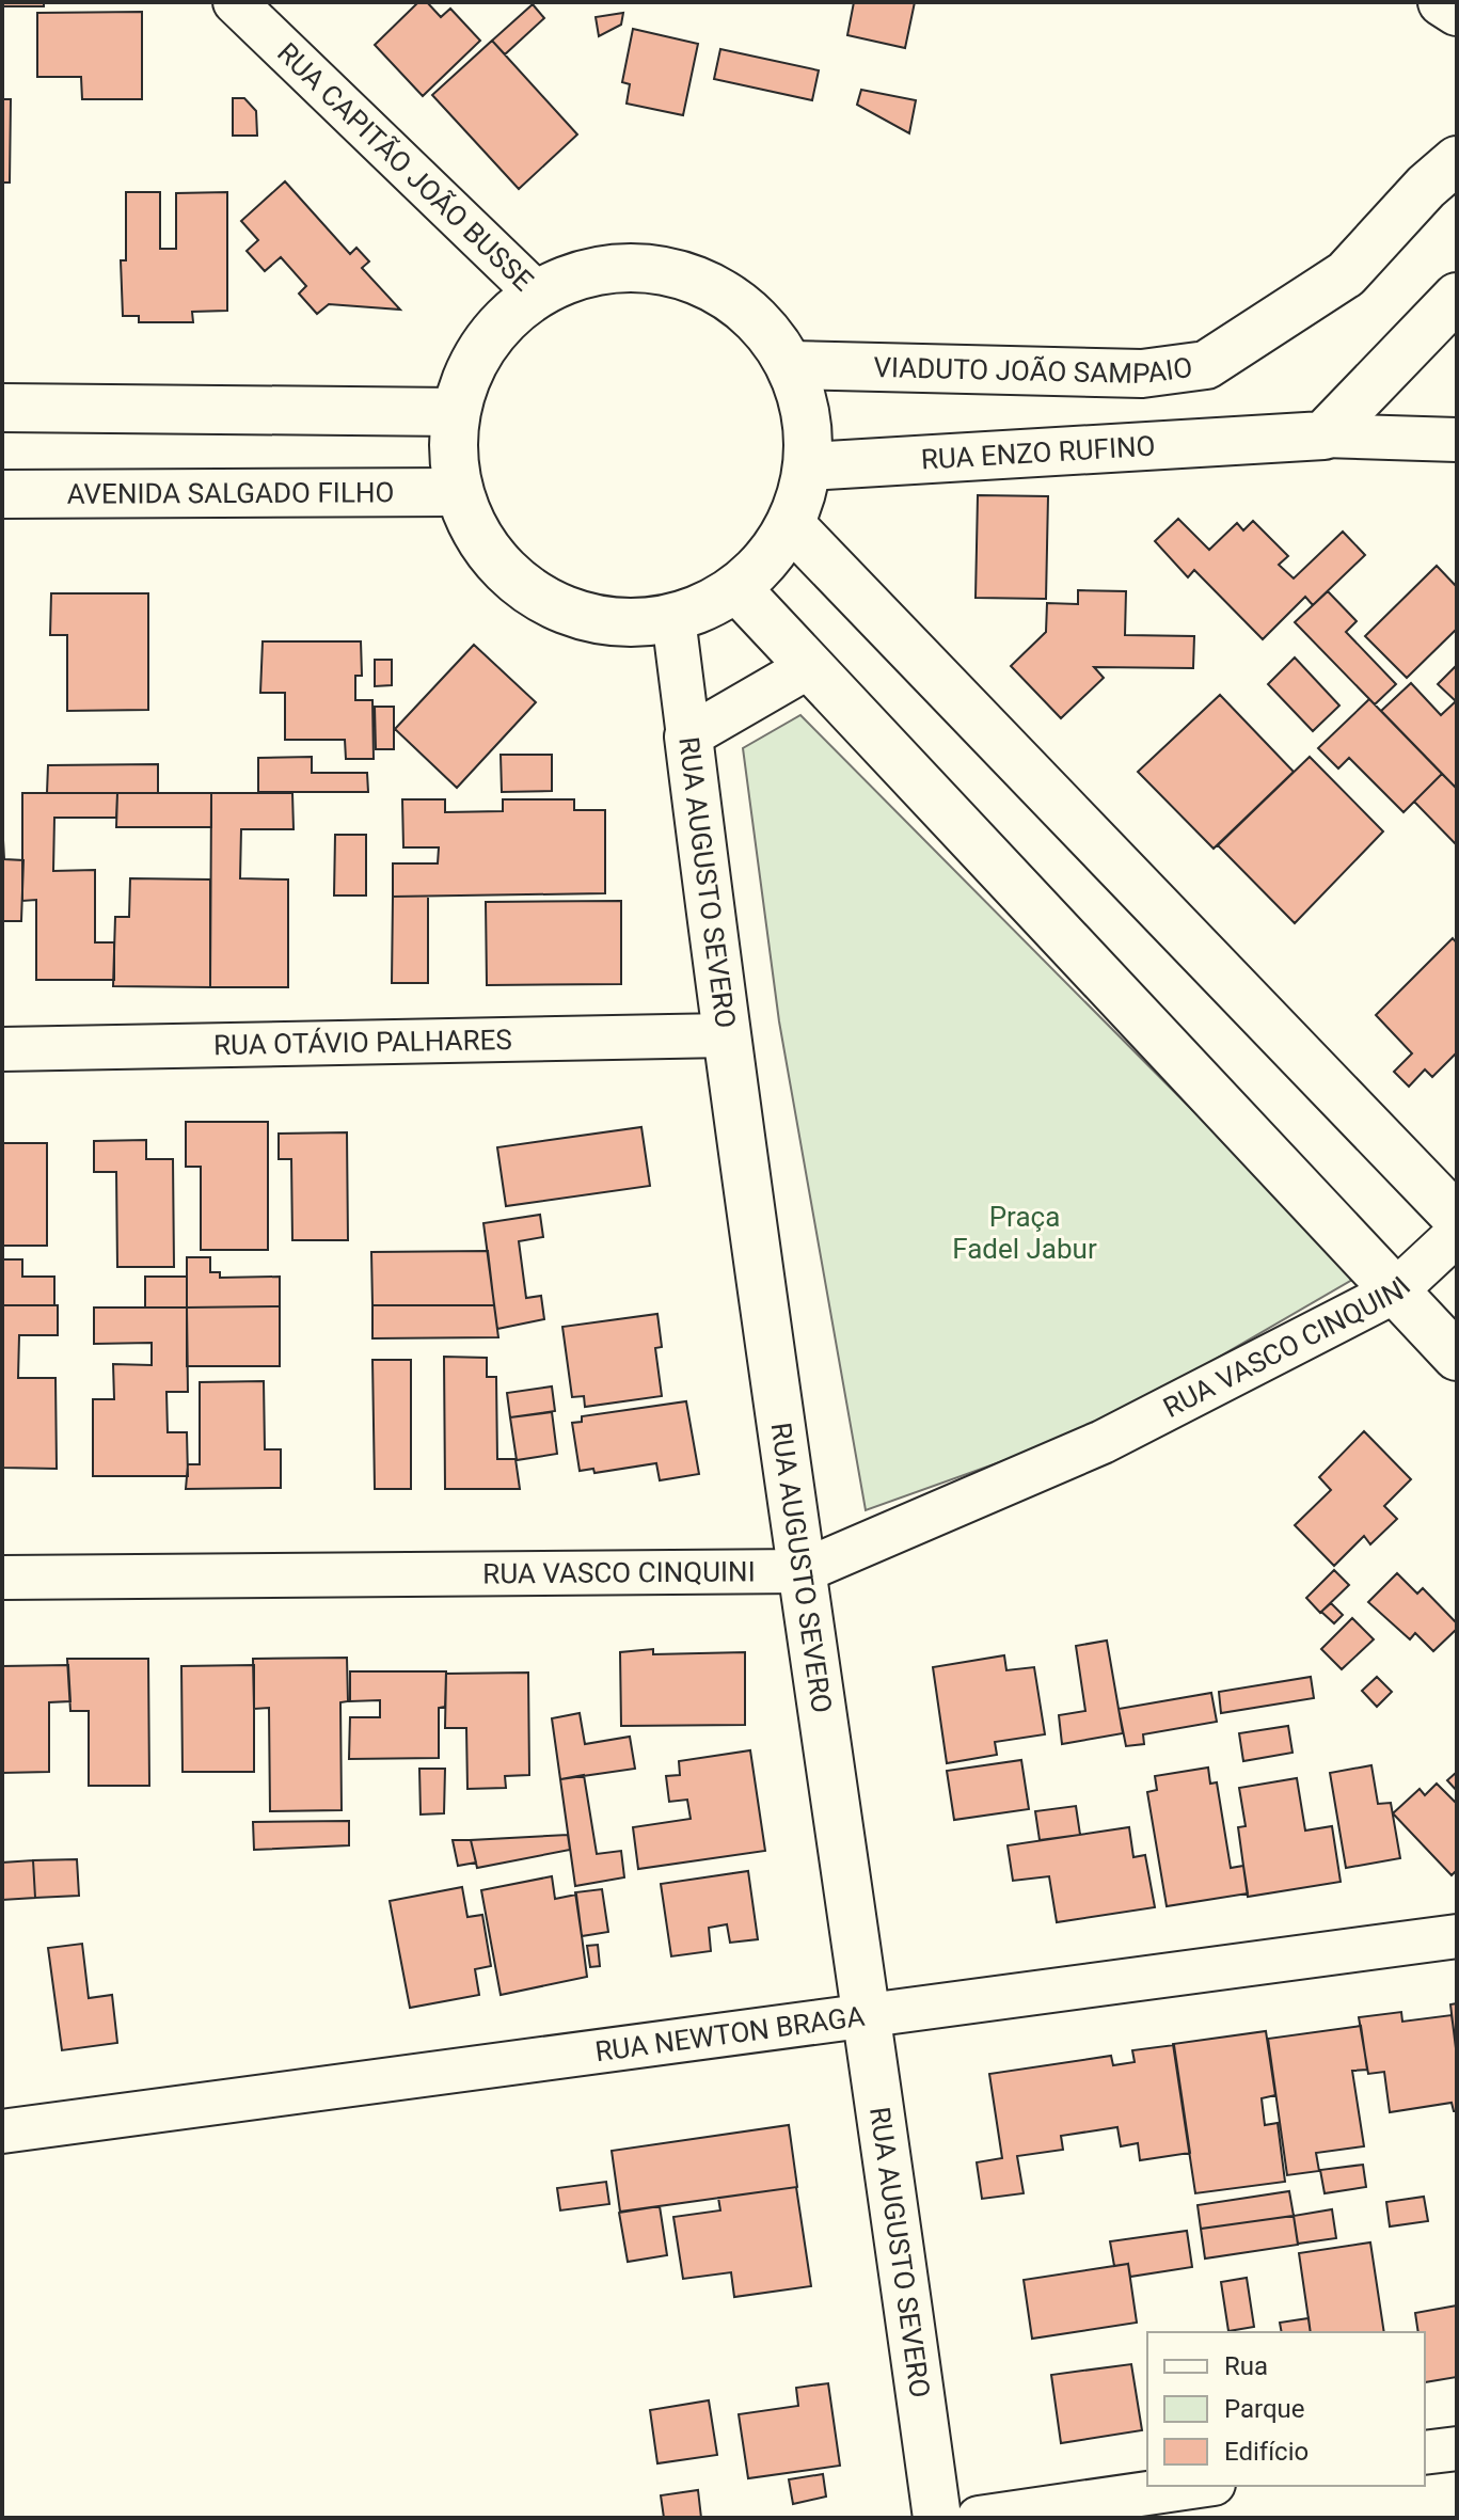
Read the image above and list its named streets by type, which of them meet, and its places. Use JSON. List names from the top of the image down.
{
  "streets": {
    "street": [
      "RUA CAPITÃO JOÃO BUSSE",
      "VIADUTO JOÃO SAMPAIO",
      "RUA ENZO RUFINO",
      "AVENIDA SALGADO FILHO",
      "RUA AUGUSTO SEVERO",
      "RUA OTÁVIO PALHARES",
      "RUA VASCO CINQUINI",
      "RUA NEWTON BRAGA"
    ]
  },
  "crossings": [
    ["RUA AUGUSTO SEVERO", "RUA OTÁVIO PALHARES"],
    ["RUA AUGUSTO SEVERO", "RUA VASCO CINQUINI"],
    ["RUA AUGUSTO SEVERO", "RUA NEWTON BRAGA"]
  ],
  "parks": ["Praça Fadel Jabur"],
  "legend": ["Rua", "Parque", "Edifício"]
}
